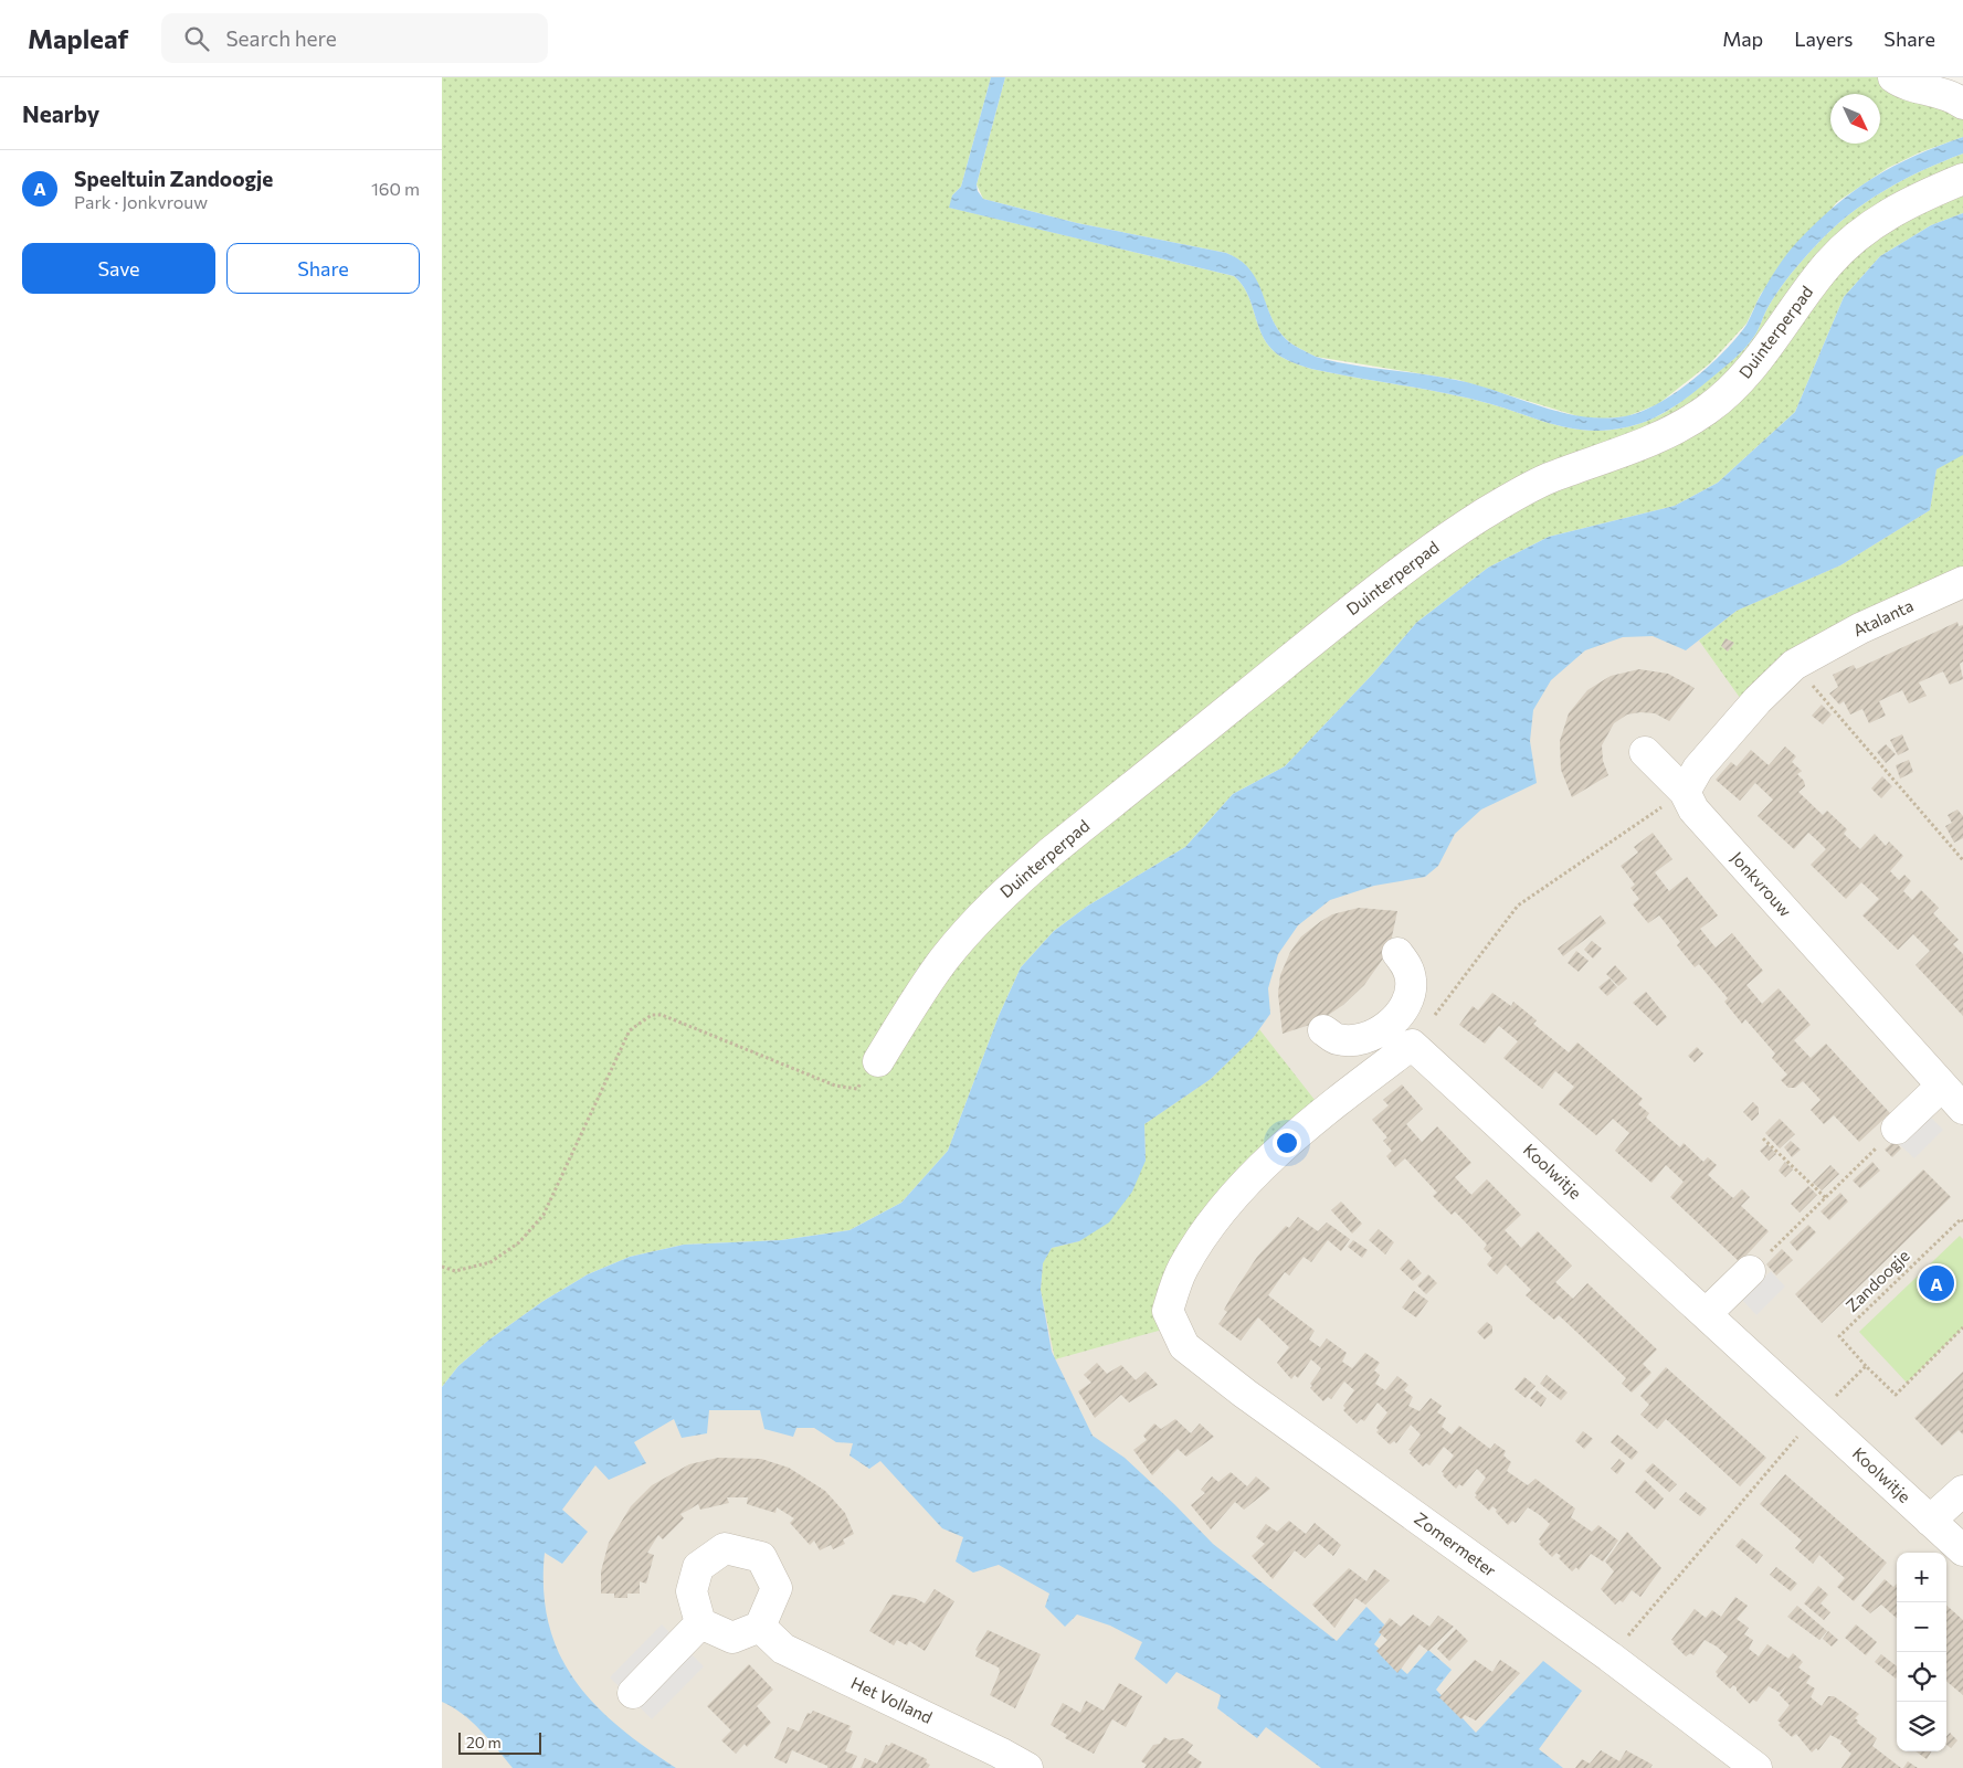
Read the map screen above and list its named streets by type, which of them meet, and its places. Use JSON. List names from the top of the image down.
{
  "streets": {
    "street": [
      "Duinterperpad",
      "Atalanta",
      "Jonkvrouw",
      "Koolwitje",
      "Zomermeter",
      "Het Volland"
    ],
    "path": ["Zandoogje"]
  },
  "crossings": [
    ["Koolwitje", "Zomermeter"]
  ],
  "scale_bar": "20 m",
  "north": "bottom right",
  "page": {
    "header": "Mapleaf",
    "search": "Search here",
    "nav": ["Map", "Layers", "Share"],
    "heading": "Nearby",
    "list": [
      {
        "mark": "A",
        "name": "Speeltuin Zandoogje",
        "note": "Park · Jonkvrouw",
        "value": "160 m"
      }
    ],
    "buttons": ["Save", "Share"],
    "pins": "A",
    "map_buttons": ["+", "−"],
    "scale": "20 m"
  }
}
